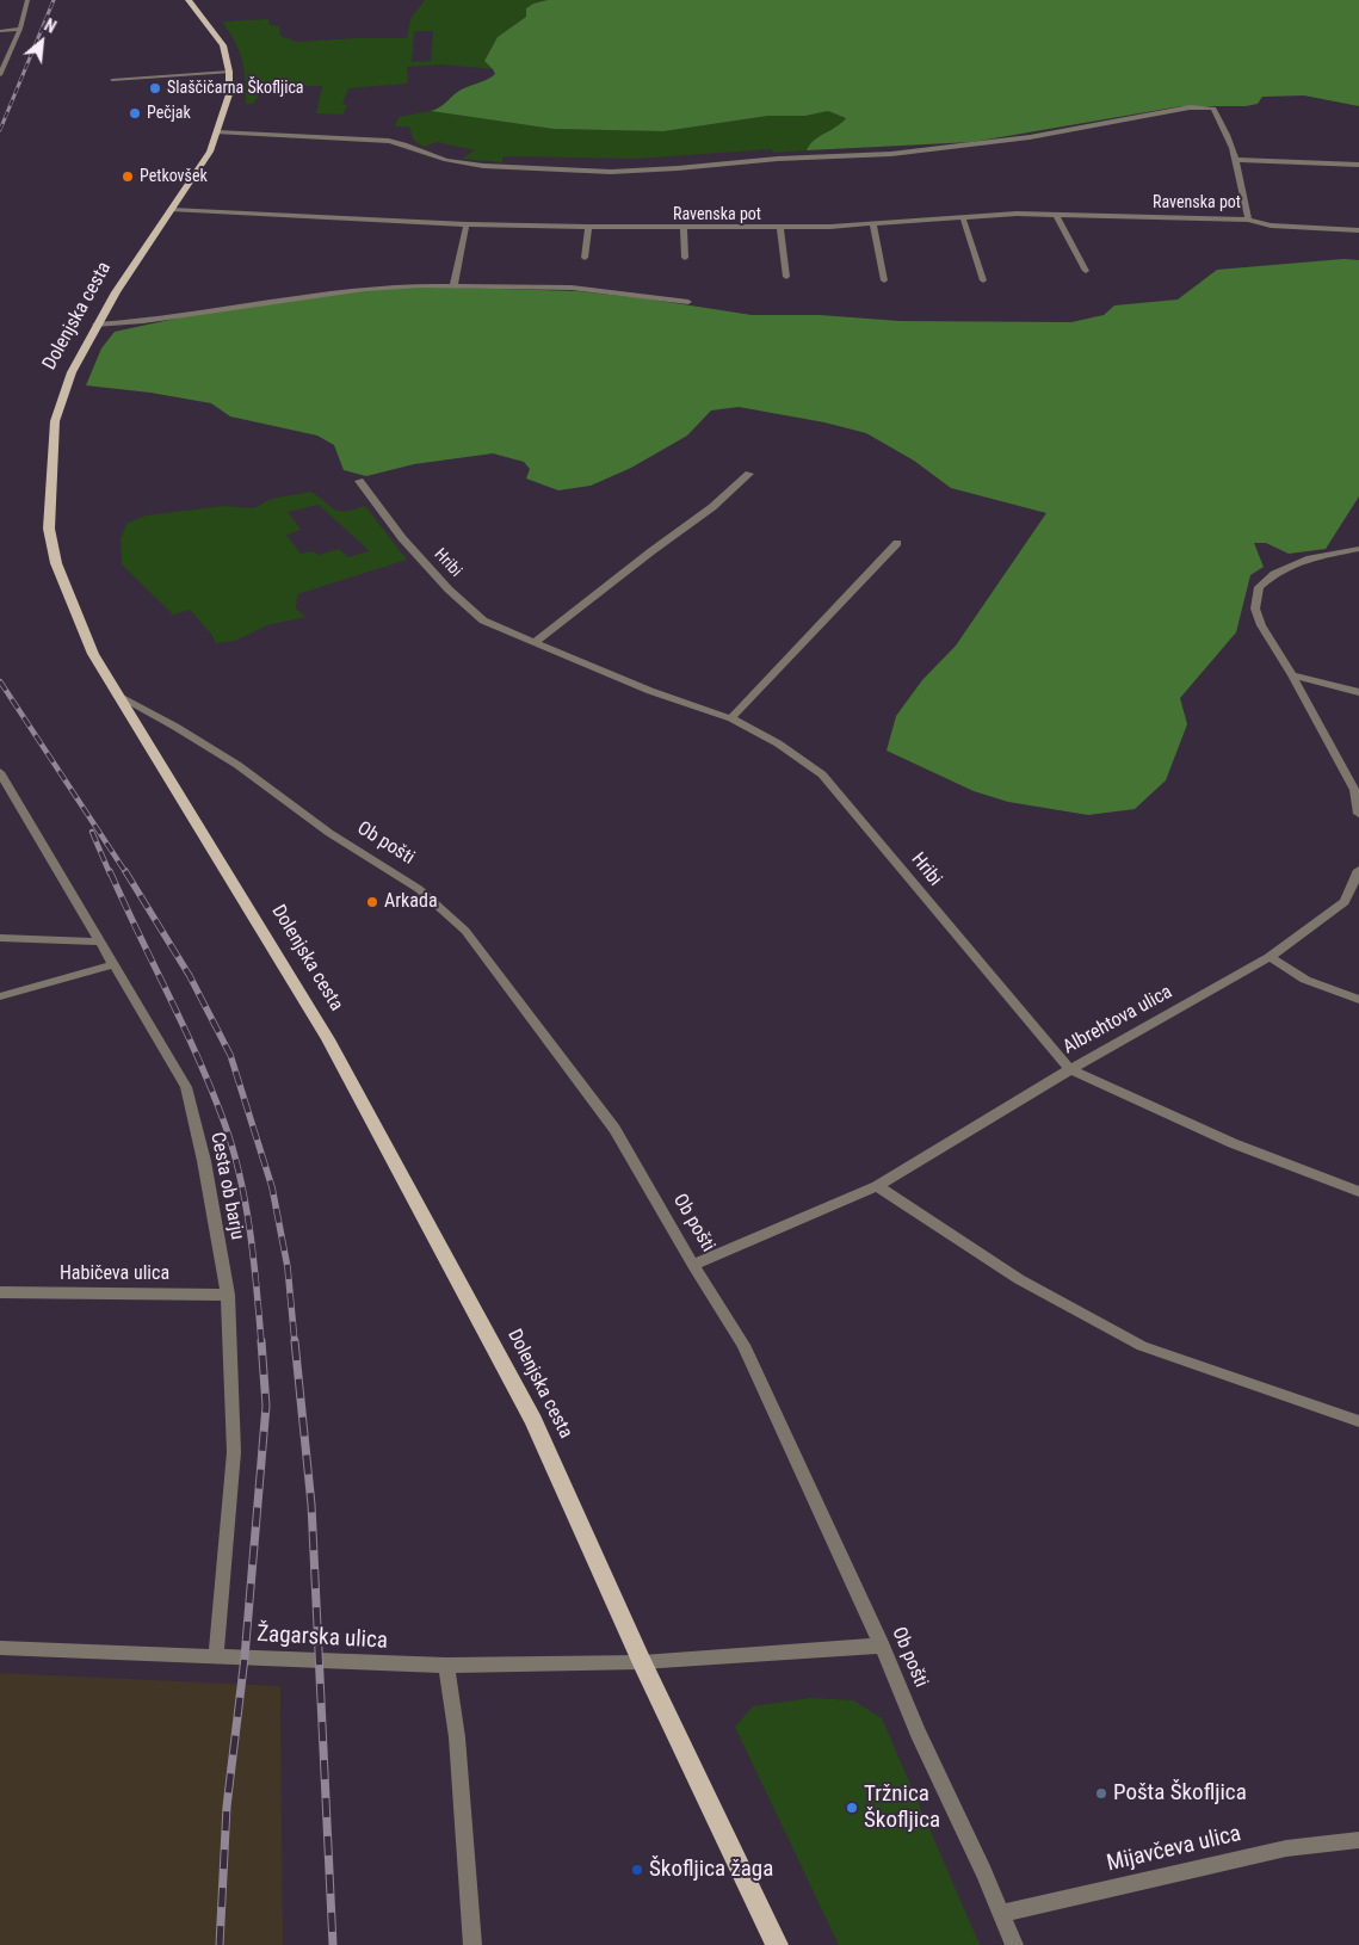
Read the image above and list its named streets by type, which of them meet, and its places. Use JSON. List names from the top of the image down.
{
  "streets": {
    "main road": ["Dolenjska cesta"],
    "street": [
      "Ravenska pot",
      "Hribi",
      "Ob pošti",
      "Albrehtova ulica",
      "Cesta ob barju",
      "Habičeva ulica",
      "Žagarska ulica",
      "Mijavčeva ulica"
    ]
  },
  "crossings": [
    ["Ravenska pot", "Dolenjska cesta"],
    ["Dolenjska cesta", "Ob pošti"],
    ["Dolenjska cesta", "Žagarska ulica"],
    ["Hribi", "Albrehtova ulica"],
    ["Ob pošti", "Albrehtova ulica"],
    ["Ob pošti", "Žagarska ulica"],
    ["Ob pošti", "Mijavčeva ulica"],
    ["Cesta ob barju", "Habičeva ulica"],
    ["Cesta ob barju", "Žagarska ulica"]
  ],
  "places": [
    "Slaščičarna Škofljica",
    "Pečjak",
    "Petkovšek",
    "Arkada",
    "Pošta Škofljica",
    "Tržnica Škofljica",
    "Škofljica žaga"
  ],
  "north": "top right"
}
